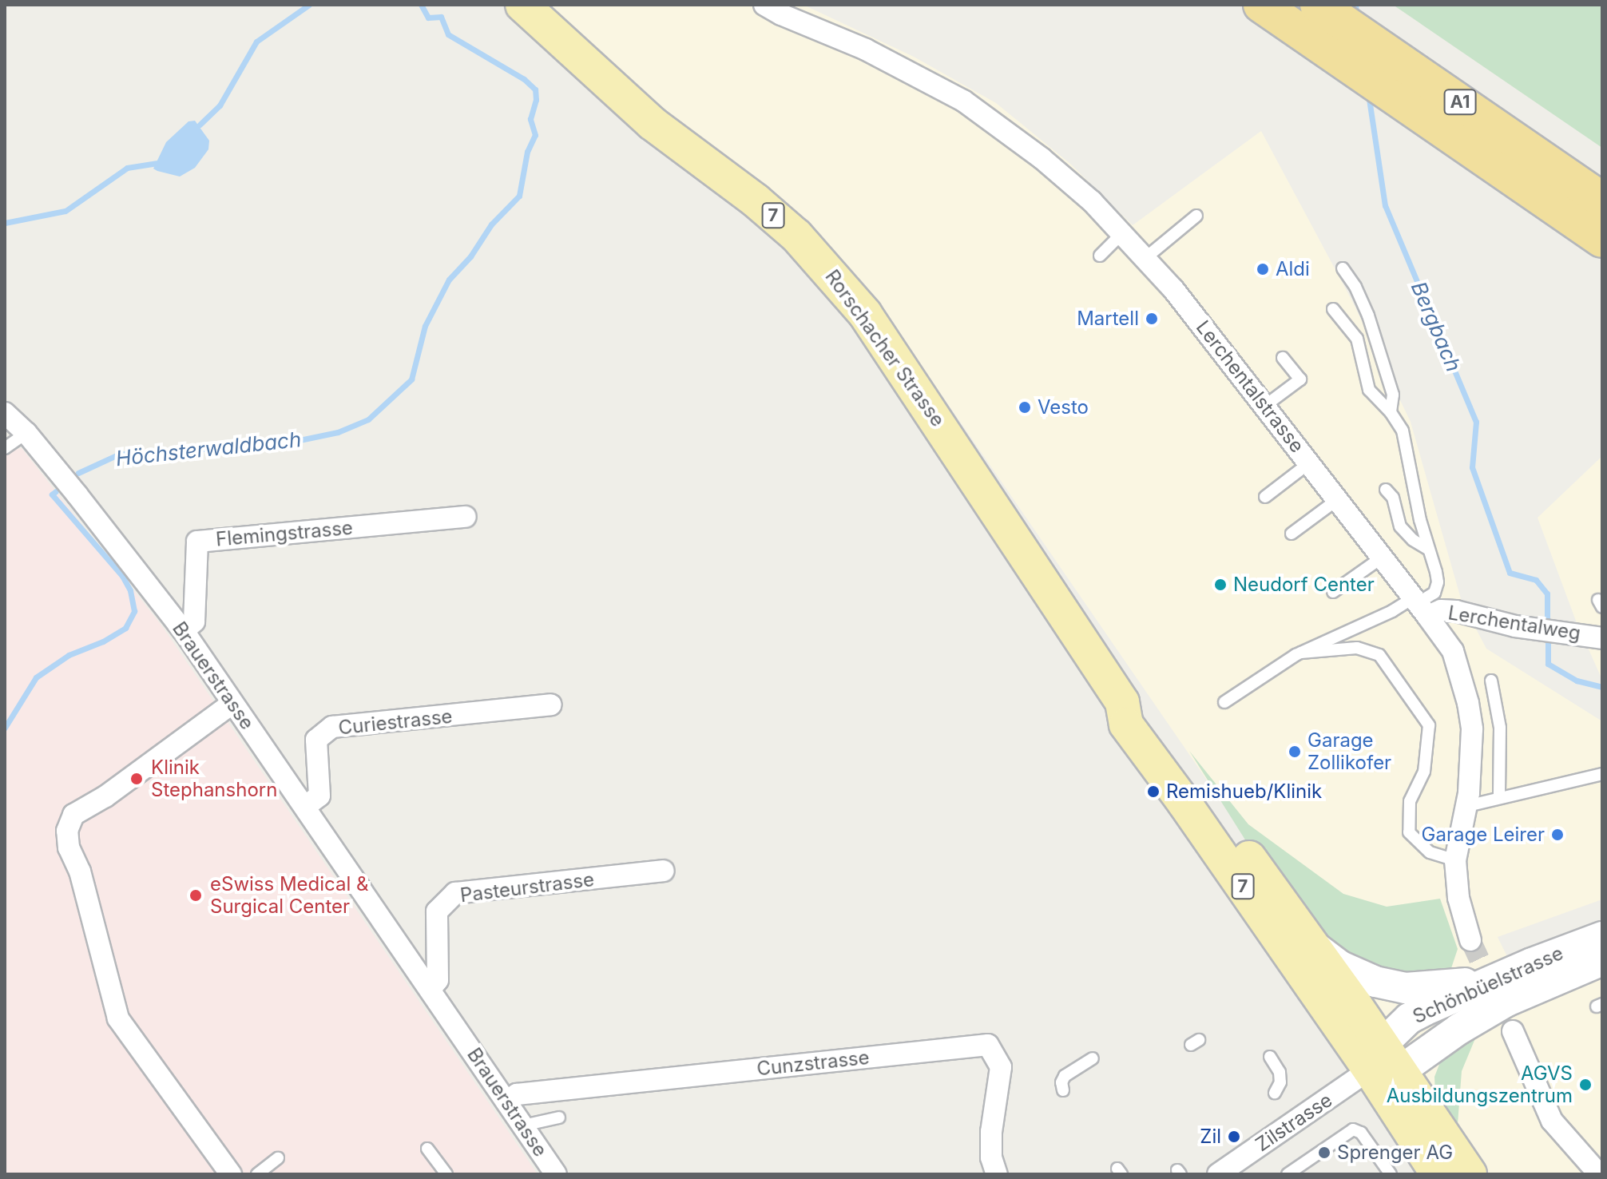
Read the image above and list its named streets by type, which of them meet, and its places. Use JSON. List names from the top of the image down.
{
  "streets": {
    "highway": ["A1"],
    "main road": ["7", "Rorschacher Strasse", "Schönbüelstrasse"],
    "street": [
      "Lerchentalstrasse",
      "Flemingstrasse",
      "Lerchentalweg",
      "Brauerstrasse",
      "Curiestrasse",
      "Pasteurstrasse",
      "Cunzstrasse",
      "Zilstrasse"
    ]
  },
  "crossings": [
    ["Rorschacher Strasse", "Schönbüelstrasse"],
    ["Rorschacher Strasse", "Zilstrasse"],
    ["Lerchentalstrasse", "Lerchentalweg"],
    ["Flemingstrasse", "Brauerstrasse"],
    ["Brauerstrasse", "Curiestrasse"],
    ["Brauerstrasse", "Pasteurstrasse"],
    ["Brauerstrasse", "Cunzstrasse"],
    ["Schönbüelstrasse", "Zilstrasse"]
  ],
  "water": ["Bergbach", "Höchsterwaldbach"],
  "places": [
    "Aldi",
    "Martell",
    "Vesto",
    "Neudorf Center",
    "Garage Zollikofer",
    "Klinik Stephanshorn",
    "Remishueb/Klinik",
    "Garage Leirer",
    "eSwiss Medical & Surgical Center",
    "AGVS Ausbildungszentrum",
    "Zil",
    "Sprenger AG"
  ]
}
